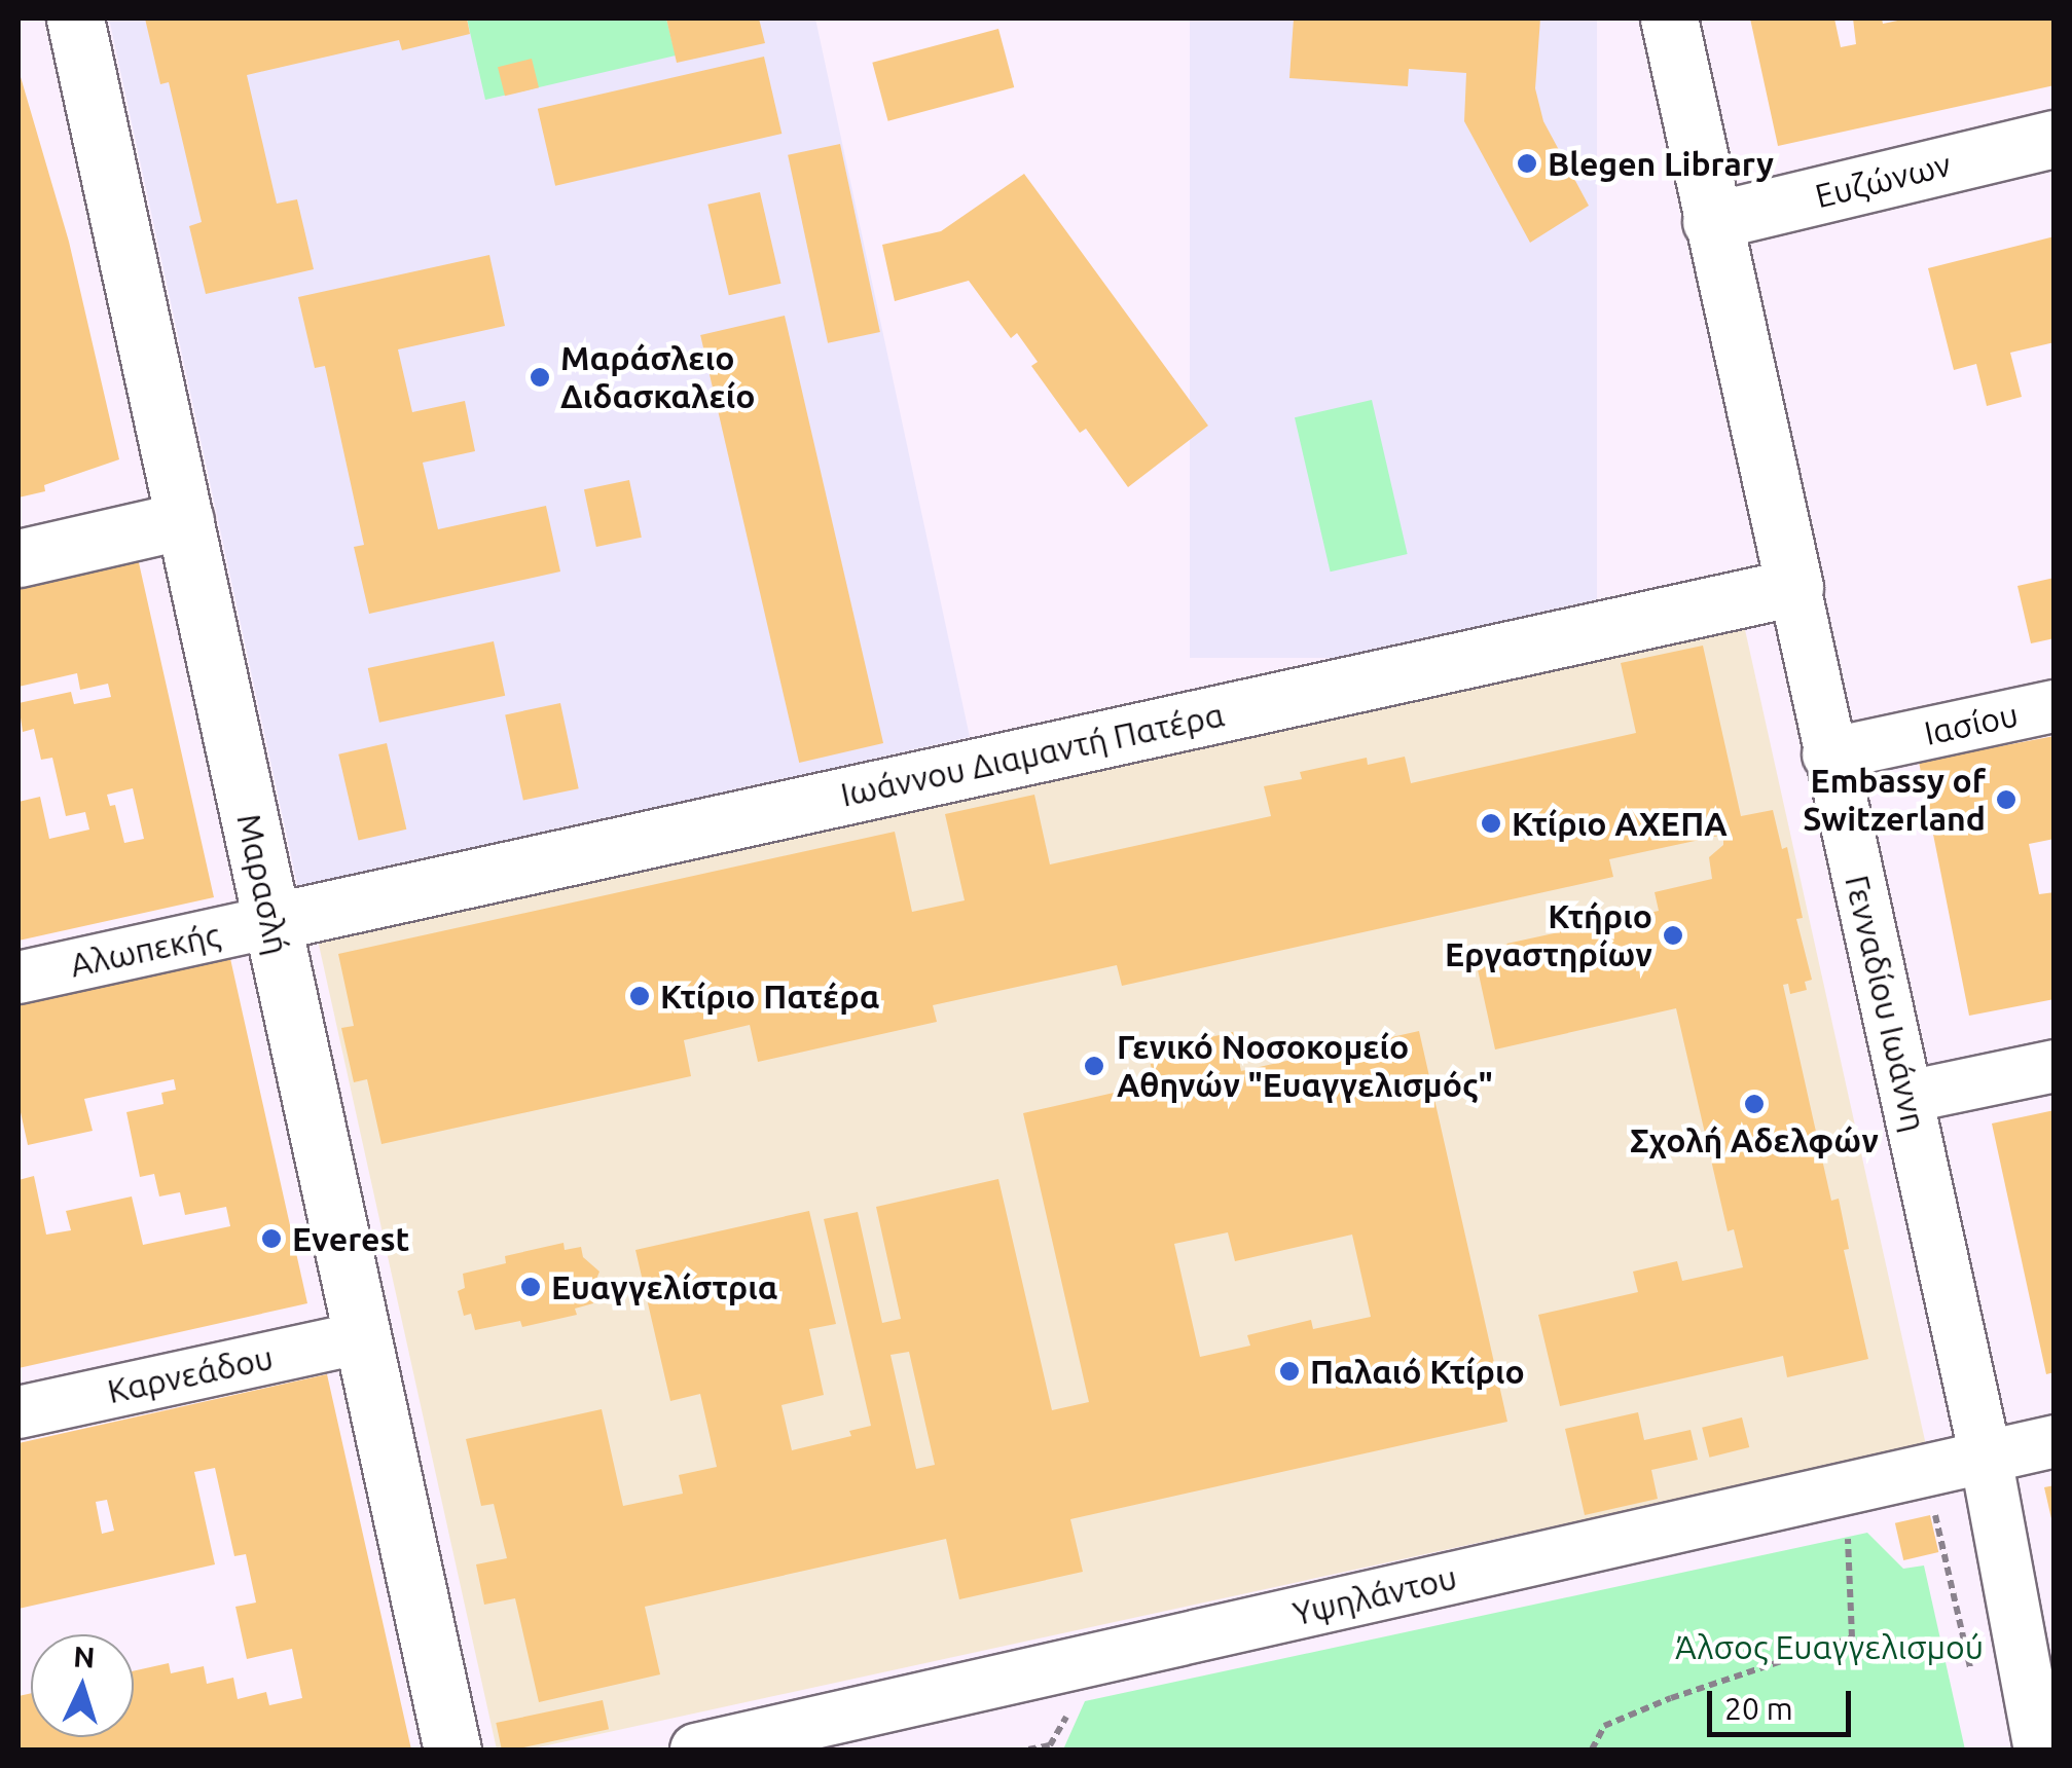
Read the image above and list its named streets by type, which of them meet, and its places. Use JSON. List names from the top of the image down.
{
  "streets": {
    "street": [
      "Ευζώνων",
      "Ιασίου",
      "Ιωάννου Διαμαντή Πατέρα",
      "Μαρασλή",
      "Αλωπεκής",
      "Γενναδίου Ιωάννη",
      "Καρνεάδου",
      "Υψηλάντου"
    ]
  },
  "crossings": [
    ["Ευζώνων", "Γενναδίου Ιωάννη"],
    ["Ιασίου", "Γενναδίου Ιωάννη"],
    ["Ιωάννου Διαμαντή Πατέρα", "Μαρασλή"],
    ["Ιωάννου Διαμαντή Πατέρα", "Αλωπεκής"],
    ["Ιωάννου Διαμαντή Πατέρα", "Γενναδίου Ιωάννη"],
    ["Μαρασλή", "Αλωπεκής"],
    ["Μαρασλή", "Καρνεάδου"],
    ["Γενναδίου Ιωάννη", "Υψηλάντου"]
  ],
  "parks": ["Άλσος Ευαγγελισμού"],
  "places": [
    "Blegen Library",
    "Μαράσλειο Διδασκαλείο",
    "Embassy of Switzerland",
    "Κτίριο ΑΧΕΠΑ",
    "Κτήριο Εργαστηρίων",
    "Κτίριο Πατέρα",
    "Γενικό Νοσοκομείο Αθηνών \"Ευαγγελισμός\"",
    "Σχολή Αδελφών",
    "Everest",
    "Ευαγγελίστρια",
    "Παλαιό Κτίριο"
  ],
  "scale_bar": "20 m",
  "north": "top"
}
